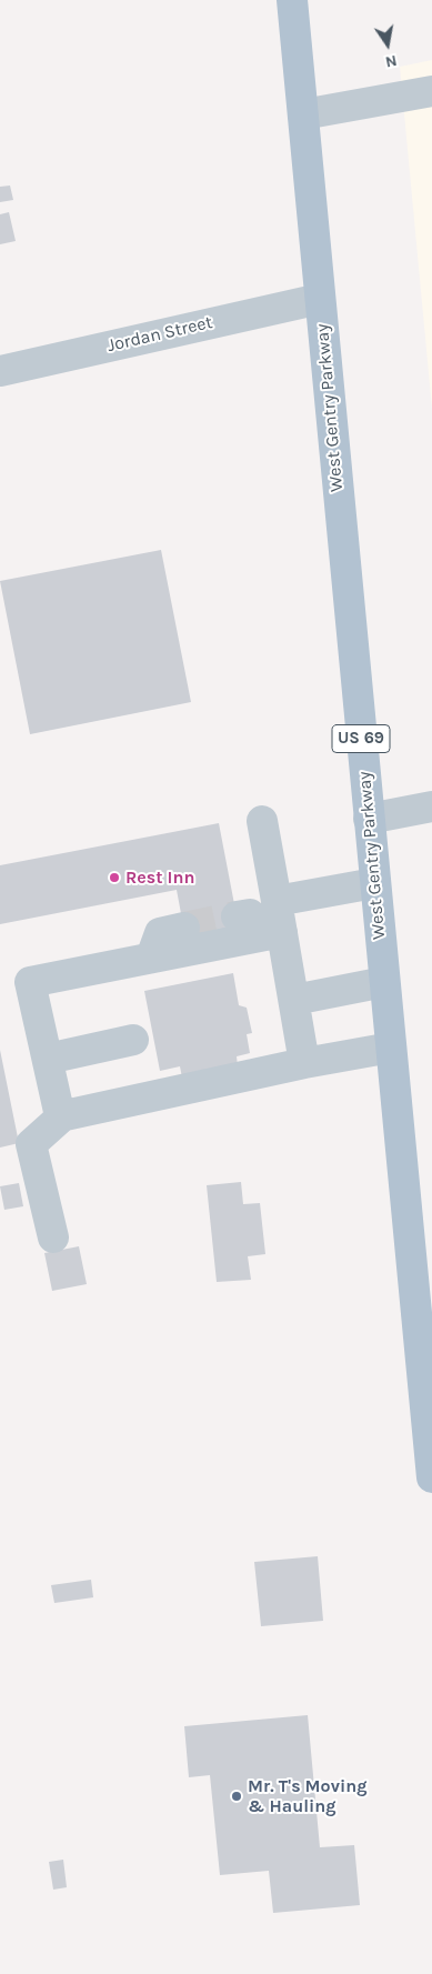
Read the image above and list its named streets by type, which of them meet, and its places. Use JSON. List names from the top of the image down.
{
  "streets": {
    "main road": ["West Gentry Parkway", "US 69"],
    "street": ["Jordan Street"]
  },
  "crossings": [
    ["Jordan Street", "West Gentry Parkway"]
  ],
  "places": ["Rest Inn", "Mr. T's Moving & Hauling"],
  "north": "bottom"
}
